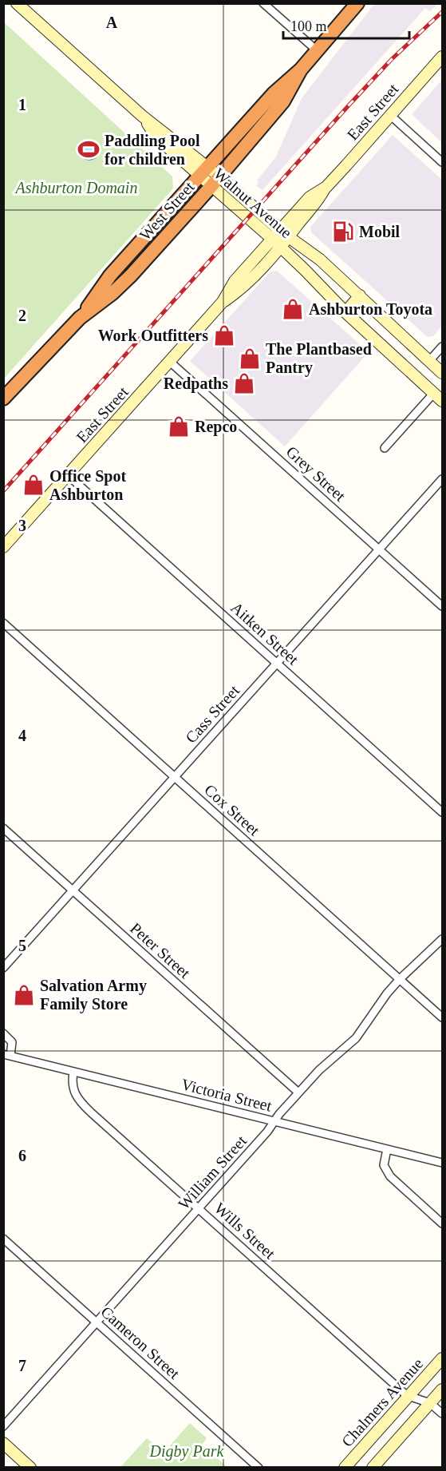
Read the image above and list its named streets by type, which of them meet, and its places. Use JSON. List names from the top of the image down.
{
  "streets": {
    "highway": ["West Street"],
    "main road": ["East Street", "Walnut Avenue", "Chalmers Avenue"],
    "street": [
      "Grey Street",
      "Aitken Street",
      "Cass Street",
      "Cox Street",
      "Peter Street",
      "Victoria Street",
      "William Street",
      "Wills Street",
      "Cameron Street"
    ]
  },
  "crossings": [
    ["East Street", "Walnut Avenue"],
    ["East Street", "Grey Street"],
    ["East Street", "Aitken Street"],
    ["Walnut Avenue", "West Street"],
    ["Grey Street", "Cass Street"],
    ["Aitken Street", "Cass Street"],
    ["Cass Street", "Cox Street"],
    ["Cass Street", "Peter Street"],
    ["Cox Street", "William Street"],
    ["Peter Street", "William Street"],
    ["Victoria Street", "William Street"],
    ["Victoria Street", "Wills Street"],
    ["William Street", "Wills Street"],
    ["William Street", "Cameron Street"],
    ["Wills Street", "Chalmers Avenue"]
  ],
  "parks": ["Ashburton Domain", "Digby Park"],
  "places": {
    "sports": ["Paddling Pool for children"],
    "fuel station": ["Mobil"],
    "shop": [
      "Ashburton Toyota",
      "Work Outfitters",
      "The Plantbased Pantry",
      "Redpaths",
      "Repco",
      "Office Spot Ashburton",
      "Salvation Army Family Store"
    ]
  },
  "scale_bar": "100 m",
  "grid": {
    "columns": ["A"],
    "rows": [
      "1",
      "2",
      "3",
      "4",
      "5",
      "6",
      "7"
    ]
  }
}
